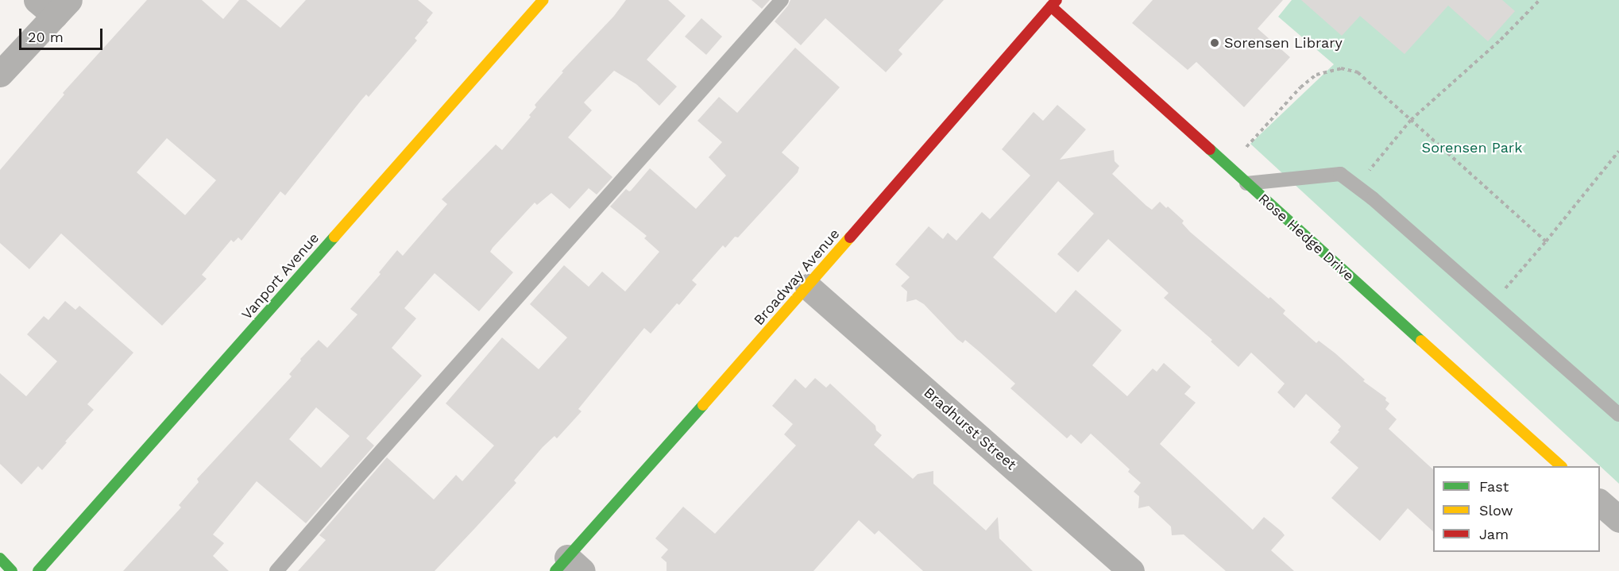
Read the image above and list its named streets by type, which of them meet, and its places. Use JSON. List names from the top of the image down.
{
  "streets": {
    "street": [
      "Rose Hedge Drive",
      "Vanport Avenue",
      "Broadway Avenue",
      "Bradhurst Street"
    ]
  },
  "crossings": [
    ["Rose Hedge Drive", "Broadway Avenue"],
    ["Broadway Avenue", "Bradhurst Street"]
  ],
  "parks": ["Sorensen Park"],
  "places": ["Sorensen Library"],
  "legend": ["Fast", "Slow", "Jam"],
  "scale_bar": "20 m"
}
